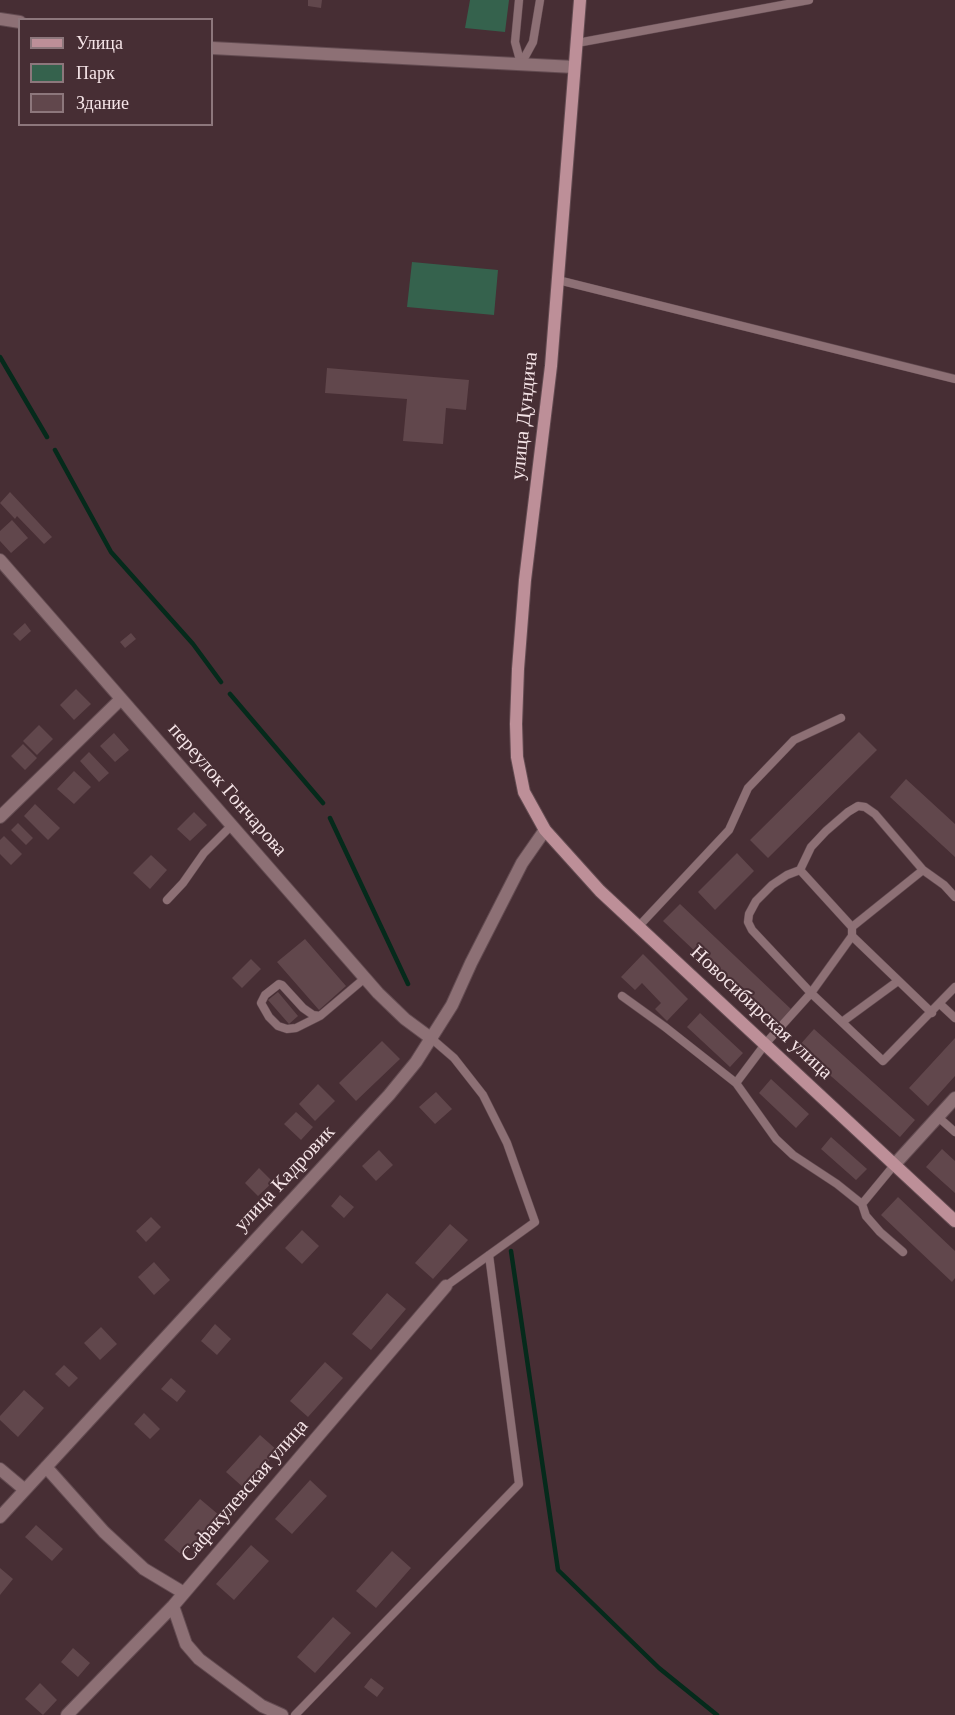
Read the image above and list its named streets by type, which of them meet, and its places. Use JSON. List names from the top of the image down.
{
  "streets": {
    "main road": ["улица Дундича", "Новосибирская улица"],
    "street": ["переулок Гончарова", "улица Кадровик", "Сафакулевская улица"]
  },
  "crossings": [
    ["улица Дундича", "Новосибирская улица"],
    ["улица Дундича", "улица Кадровик"],
    ["переулок Гончарова", "улица Кадровик"],
    ["Новосибирская улица", "улица Кадровик"]
  ],
  "legend": ["Улица", "Парк", "Здание"]
}
